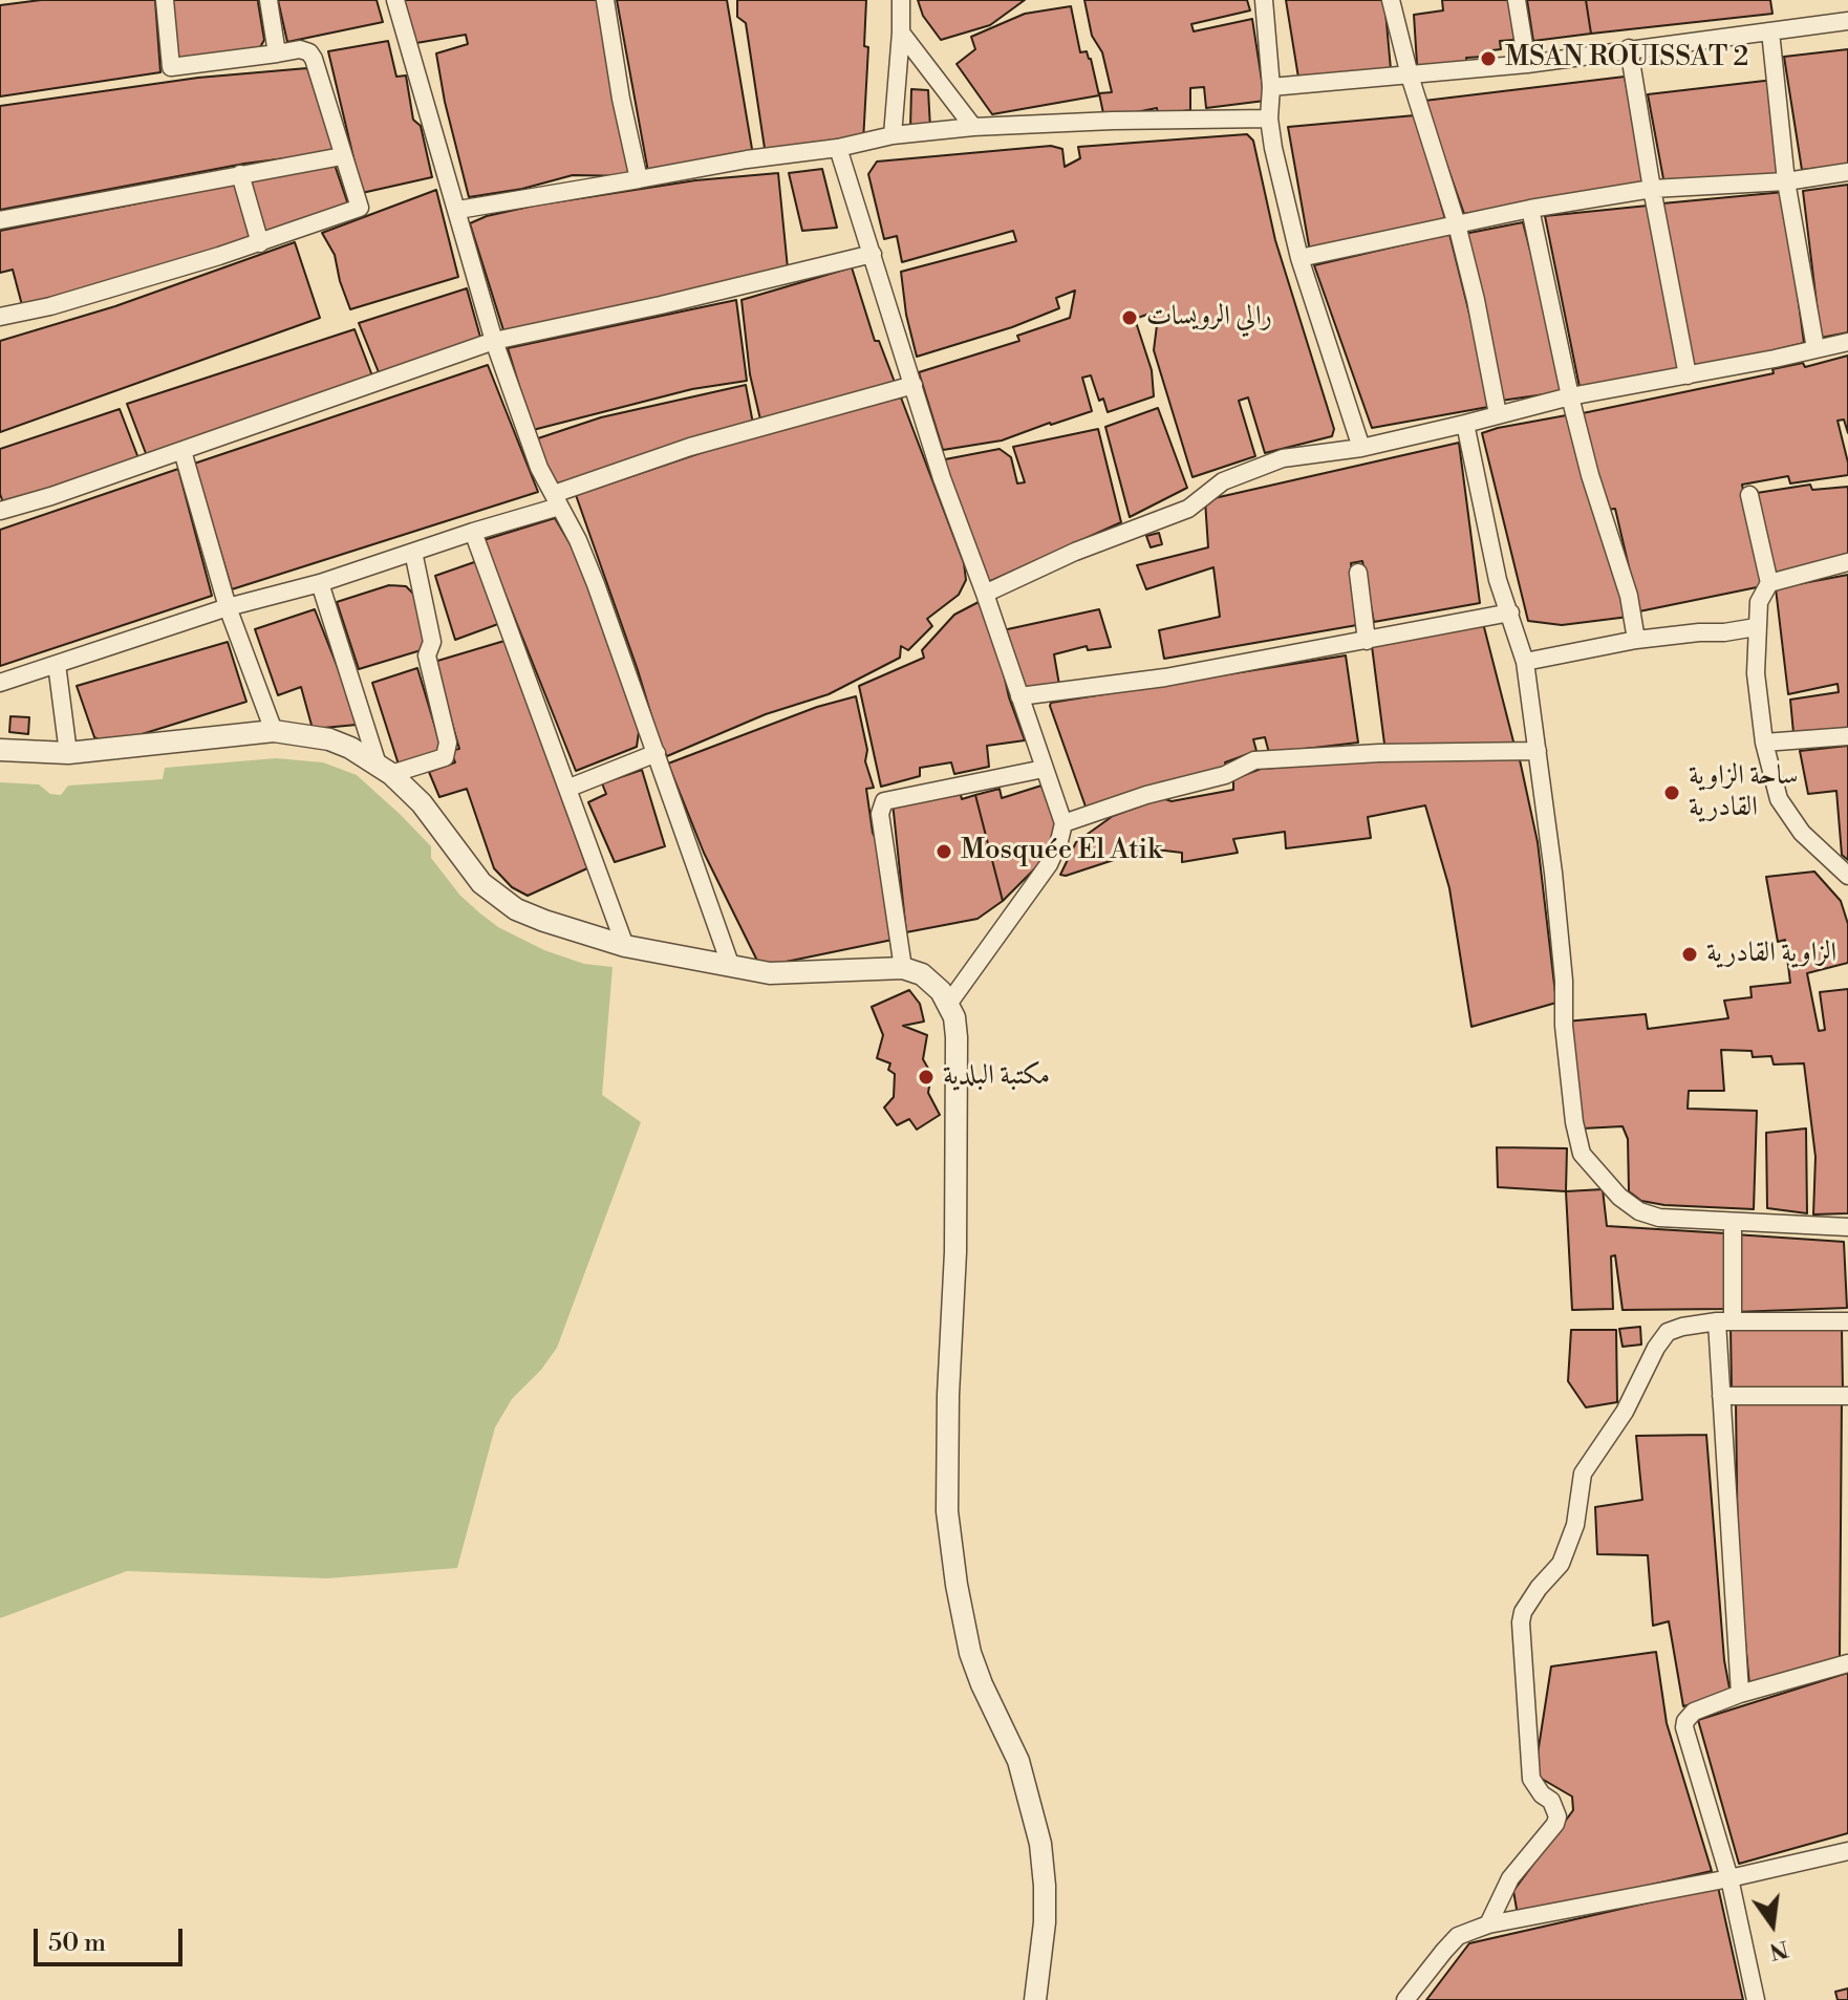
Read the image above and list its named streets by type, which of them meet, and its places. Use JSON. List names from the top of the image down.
{
  "places": [
    "MSAN ROUISSAT 2",
    "رالي الرويسات",
    "ساحة الزاوية القادرية",
    "Mosquée El Atik",
    "الزاوية القادرية",
    "مكتبة البلدية"
  ],
  "scale_bar": "50 m",
  "north": "bottom"
}
